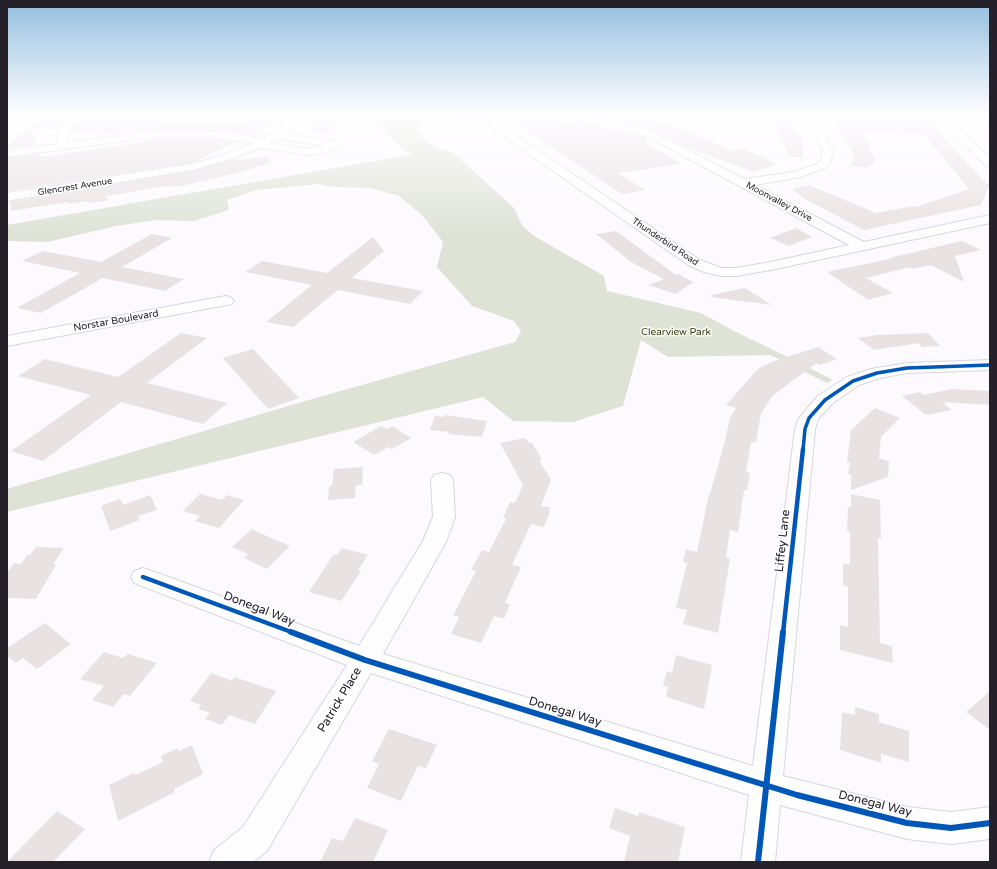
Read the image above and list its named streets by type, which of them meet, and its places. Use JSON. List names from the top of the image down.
{
  "streets": {
    "street": [
      "Glencrest Avenue",
      "Moonvalley Drive",
      "Thunderbird Road",
      "Norstar Boulevard",
      "Liffey Lane",
      "Donegal Way",
      "Patrick Place"
    ]
  },
  "crossings": [
    ["Moonvalley Drive", "Thunderbird Road"],
    ["Liffey Lane", "Donegal Way"],
    ["Donegal Way", "Patrick Place"]
  ],
  "parks": ["Clearview Park"]
}
